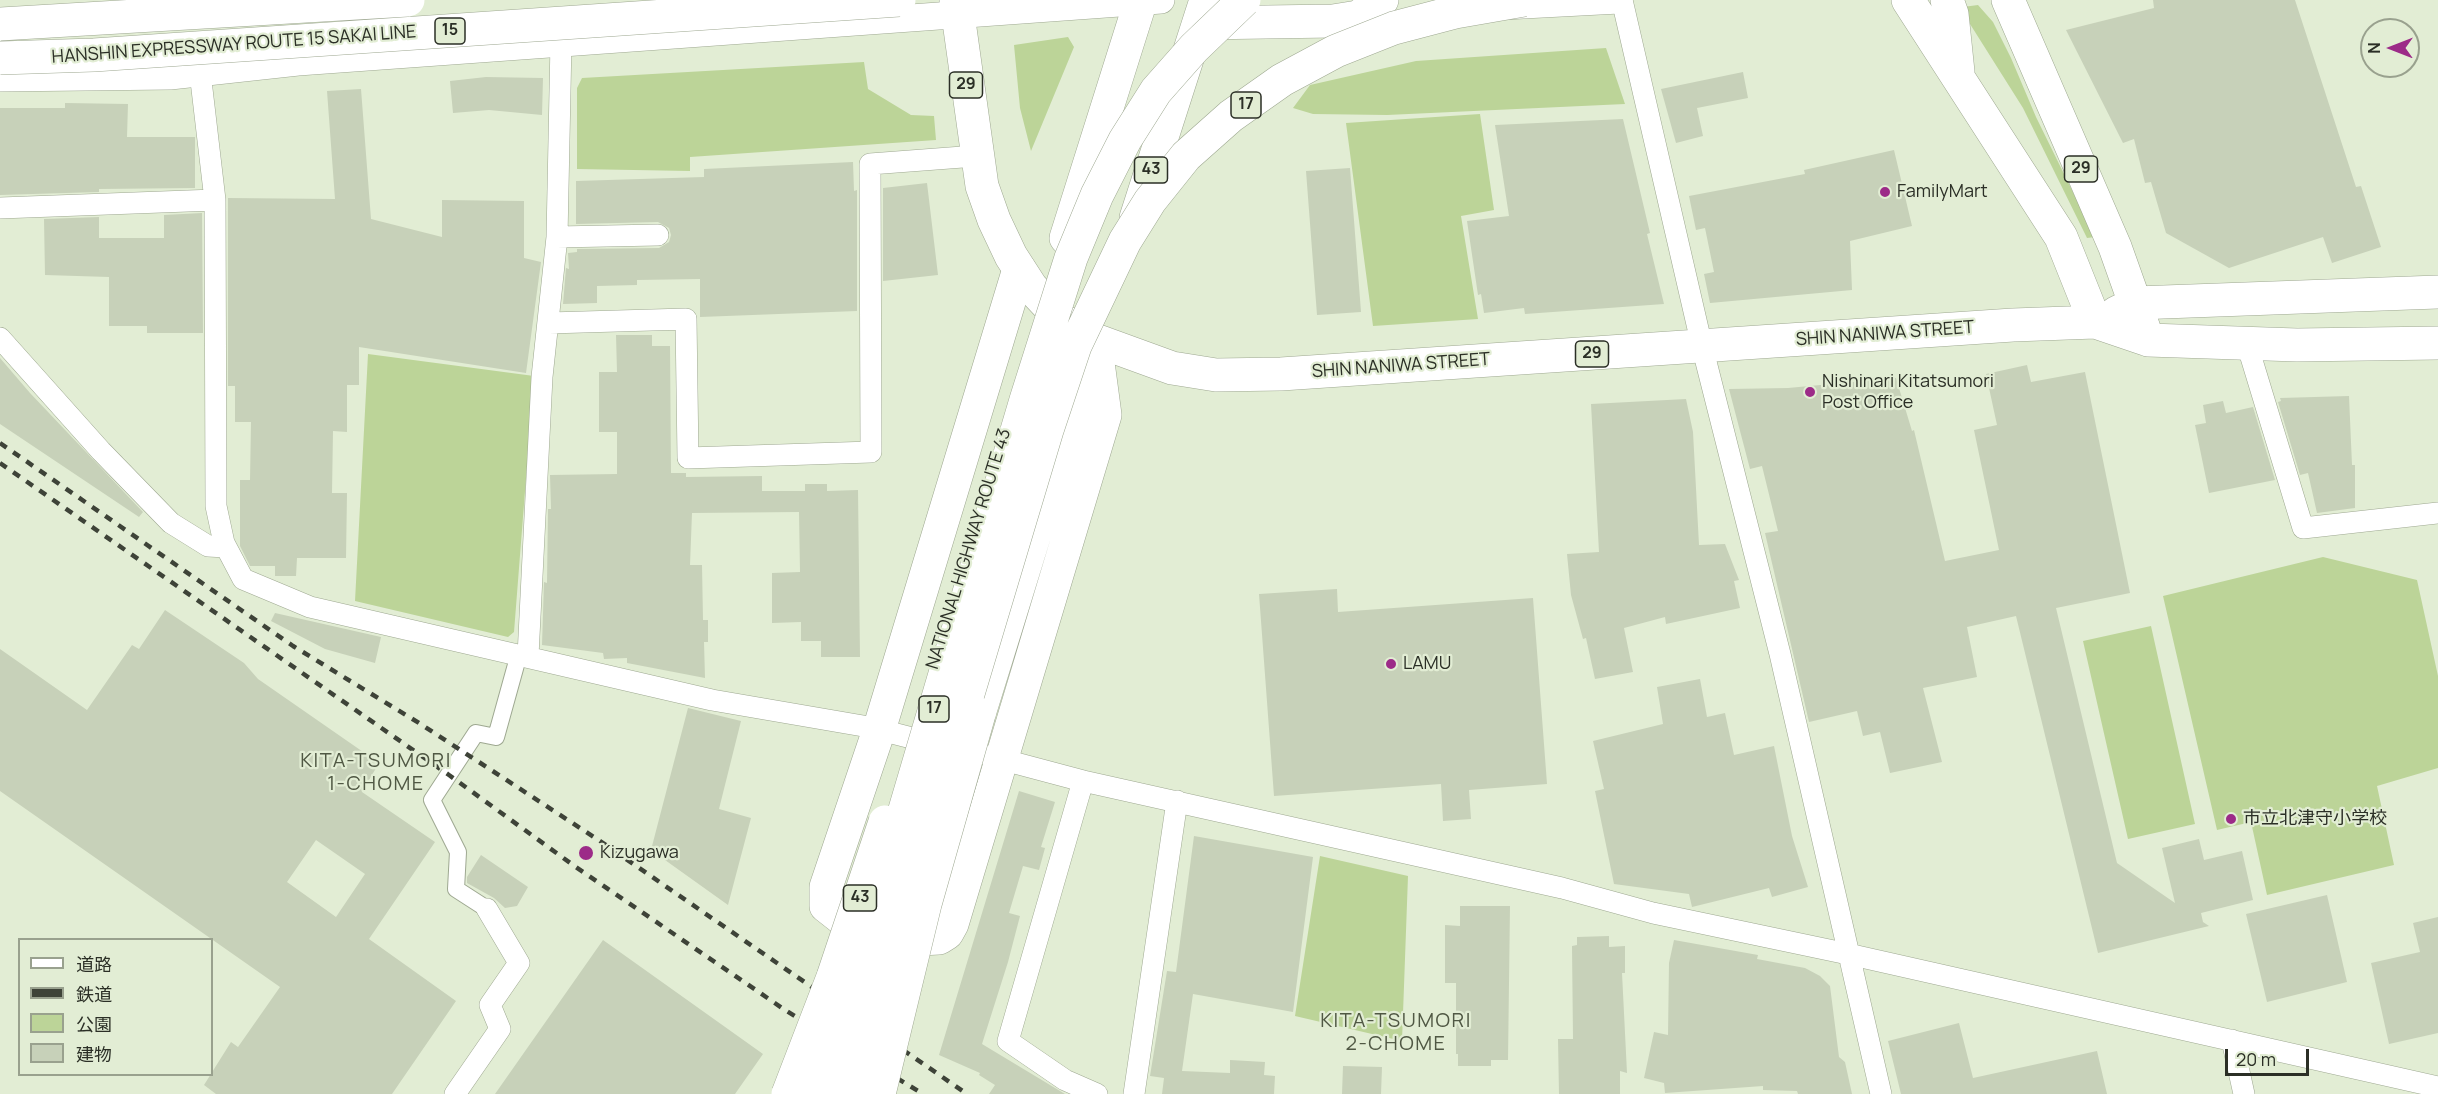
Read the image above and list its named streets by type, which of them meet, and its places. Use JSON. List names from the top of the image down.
{
  "streets": {
    "main road": [
      "15",
      "HANSHIN EXPRESSWAY ROUTE 15 SAKAI LINE",
      "29",
      "17",
      "43",
      "SHIN NANIWA STREET",
      "NATIONAL HIGHWAY ROUTE 43"
    ]
  },
  "crossings": [
    ["29", "SHIN NANIWA STREET"],
    ["43", "SHIN NANIWA STREET"],
    ["SHIN NANIWA STREET", "NATIONAL HIGHWAY ROUTE 43"]
  ],
  "districts": ["KITA-TSUMORI 1-CHOME", "KITA-TSUMORI 2-CHOME"],
  "places": [
    "FamilyMart",
    "Nishinari Kitatsumori Post Office",
    "LAMU",
    "市立北津守小学校",
    "Kizugawa"
  ],
  "legend": [
    "道路",
    "鉄道",
    "公園",
    "建物"
  ],
  "scale_bar": "20 m",
  "north": "left"
}
